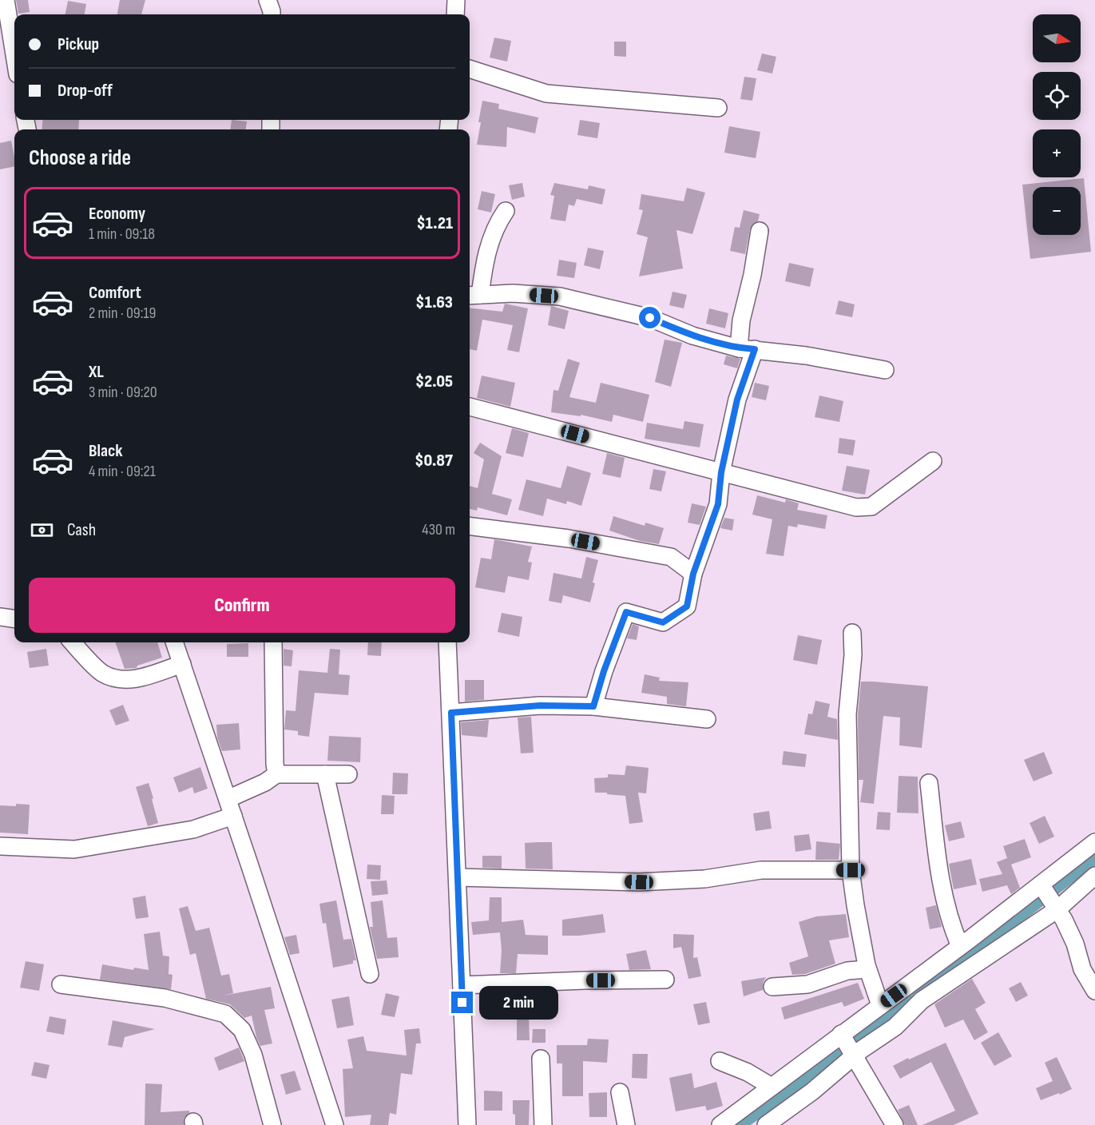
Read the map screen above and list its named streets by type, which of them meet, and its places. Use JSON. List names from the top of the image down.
{
  "north": "right",
  "page": {
    "map_buttons": ["+", "−"],
    "banner": ["Pickup", "Drop-off"],
    "heading": "Choose a ride",
    "list": [
      {
        "name": "Economy",
        "note": "1 min · 09:18",
        "value": "$1.21"
      },
      {
        "name": "Comfort",
        "note": "2 min · 09:19",
        "value": "$1.63"
      },
      {
        "name": "XL",
        "note": "3 min · 09:20",
        "value": "$2.05"
      },
      {
        "name": "Black",
        "note": "4 min · 09:21",
        "value": "$0.87"
      }
    ],
    "pay": ["Cash", "430 m"],
    "buttons": "Confirm",
    "bubble": "2 min"
  }
}
